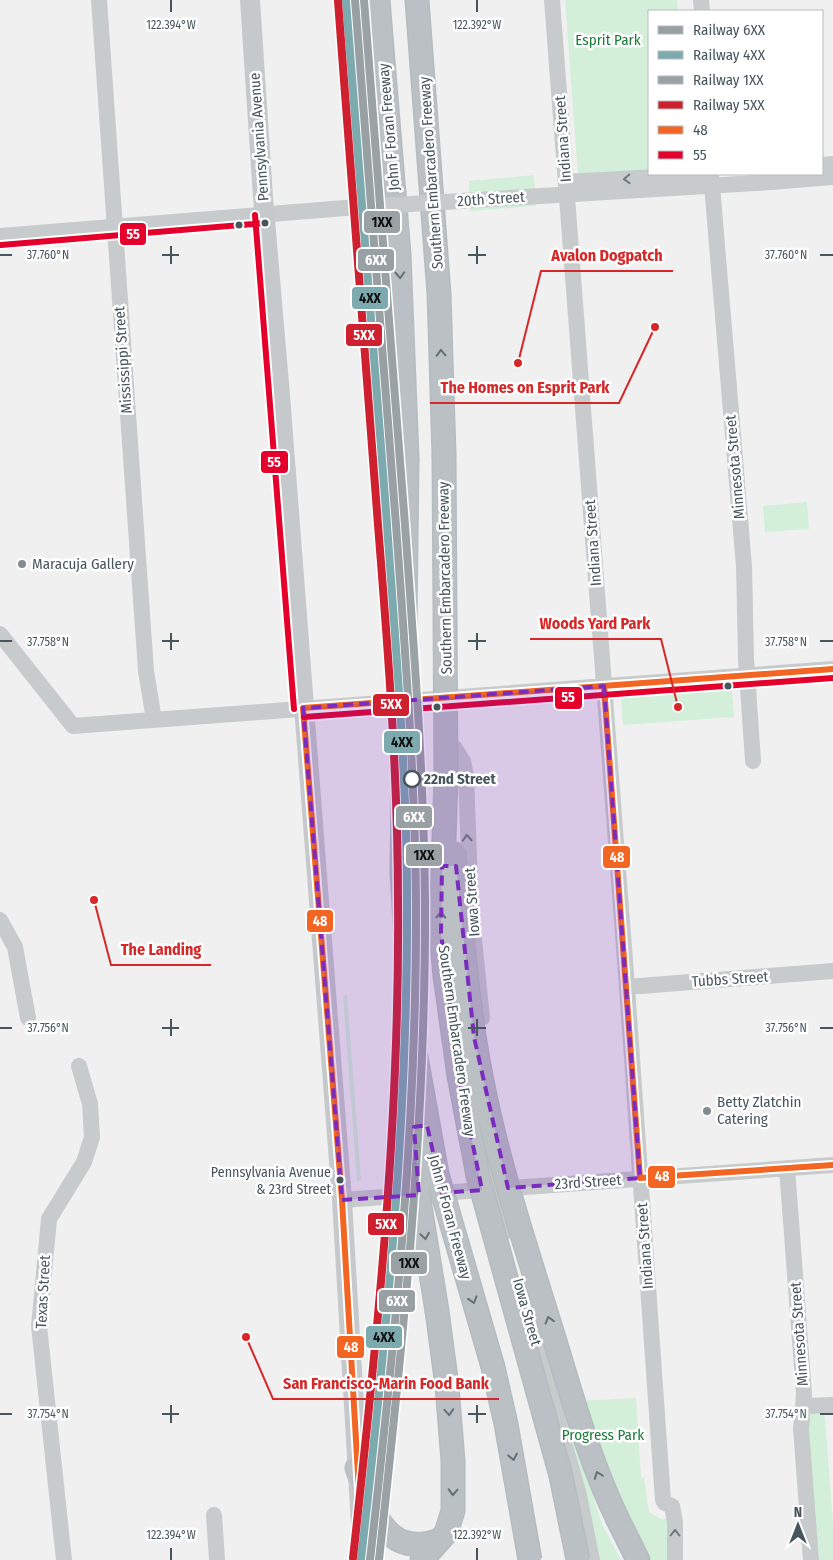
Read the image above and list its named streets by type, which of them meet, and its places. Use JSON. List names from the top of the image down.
{
  "streets": {
    "highway": ["John F Foran Freeway", "Southern Embarcadero Freeway"],
    "main road": ["Pennsylvania Avenue"],
    "street": [
      "Indiana Street",
      "20th Street",
      "Mississippi Street",
      "Minnesota Street",
      "Iowa Street",
      "Tubbs Street",
      "23rd Street",
      "Texas Street"
    ]
  },
  "crossings": [
    ["Pennsylvania Avenue", "20th Street"],
    ["Pennsylvania Avenue", "23rd Street"],
    ["Indiana Street", "Tubbs Street"],
    ["Indiana Street", "23rd Street"],
    ["20th Street", "Mississippi Street"],
    ["Minnesota Street", "23rd Street"],
    ["Iowa Street", "23rd Street"]
  ],
  "parks": ["Esprit Park", "Progress Park"],
  "places": [
    "The Homes on Esprit Park",
    "Avalon Dogpatch",
    "Maracuja Gallery",
    "Woods Yard Park",
    "22nd Street",
    "The Landing",
    "Betty Zlatchin Catering",
    "Pennsylvania Avenue & 23rd Street",
    "San Francisco-Marin Food Bank"
  ],
  "lines": [
    "rail line 6XX",
    "rail line 1XX",
    "rail line 4XX",
    "rail line 5XX",
    "transit line 55",
    "transit line 48"
  ],
  "legend": [
    "Railway 6XX",
    "Railway 4XX",
    "Railway 1XX",
    "Railway 5XX",
    "48",
    "55"
  ],
  "north": "top",
  "coordinates": [
    "122.394°W",
    "122.392°W",
    "37.760°N",
    "37.758°N",
    "37.756°N",
    "37.754°N"
  ]
}
